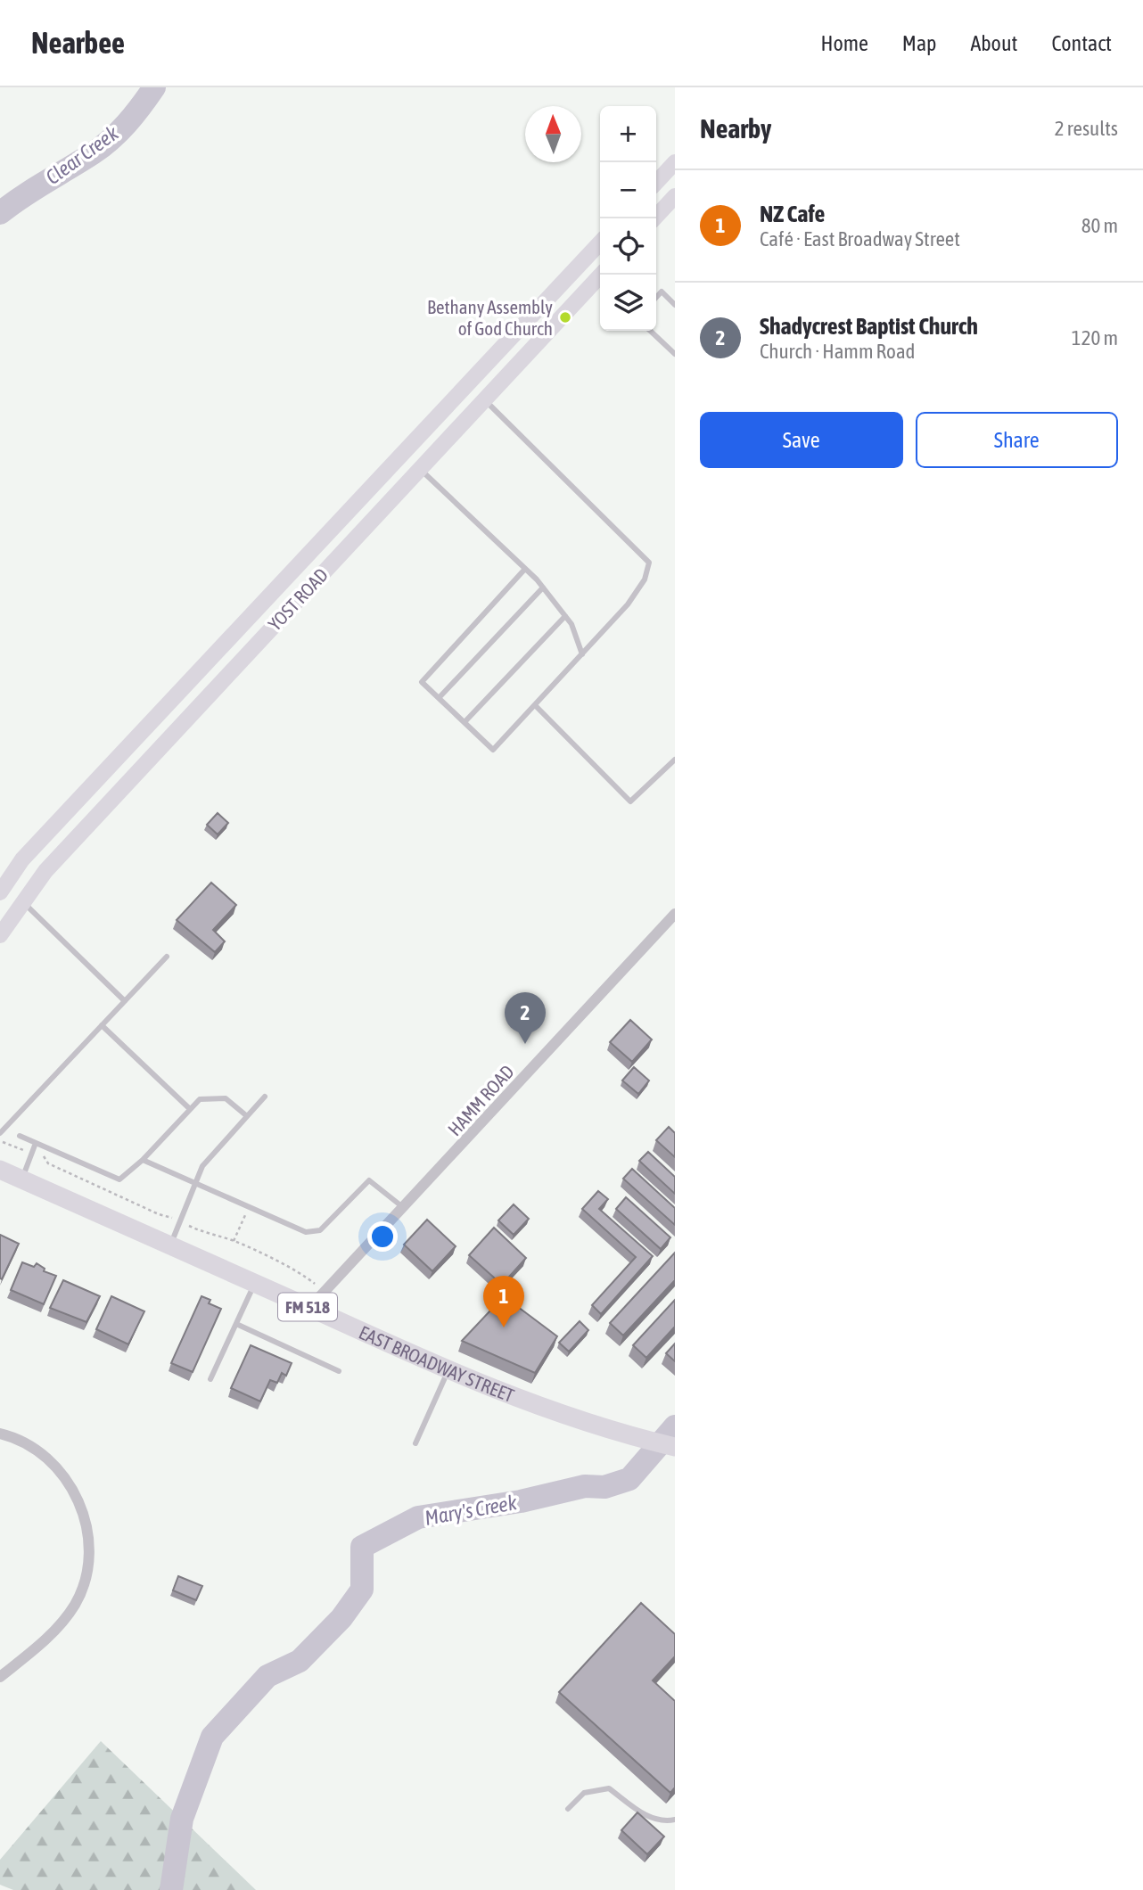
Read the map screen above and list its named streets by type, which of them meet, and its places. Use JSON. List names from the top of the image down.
{
  "streets": {
    "main road": ["YOST ROAD", "FM 518", "EAST BROADWAY STREET"],
    "street": ["HAMM ROAD"]
  },
  "crossings": [
    ["HAMM ROAD", "EAST BROADWAY STREET"]
  ],
  "water": ["Clear Creek", "Mary's Creek"],
  "places": ["Bethany Assembly of God Church"],
  "north": "top",
  "page": {
    "header": "Nearbee",
    "nav": [
      "Home",
      "Map",
      "About",
      "Contact"
    ],
    "heading": ["Nearby", "2 results"],
    "map_buttons": ["+", "−"],
    "list": [
      {
        "mark": "1",
        "name": "NZ Cafe",
        "note": "Café · East Broadway Street",
        "value": "80 m"
      },
      {
        "mark": "2",
        "name": "Shadycrest Baptist Church",
        "note": "Church · Hamm Road",
        "value": "120 m"
      }
    ],
    "buttons": ["Save", "Share"],
    "pins": ["2", "1"]
  }
}
